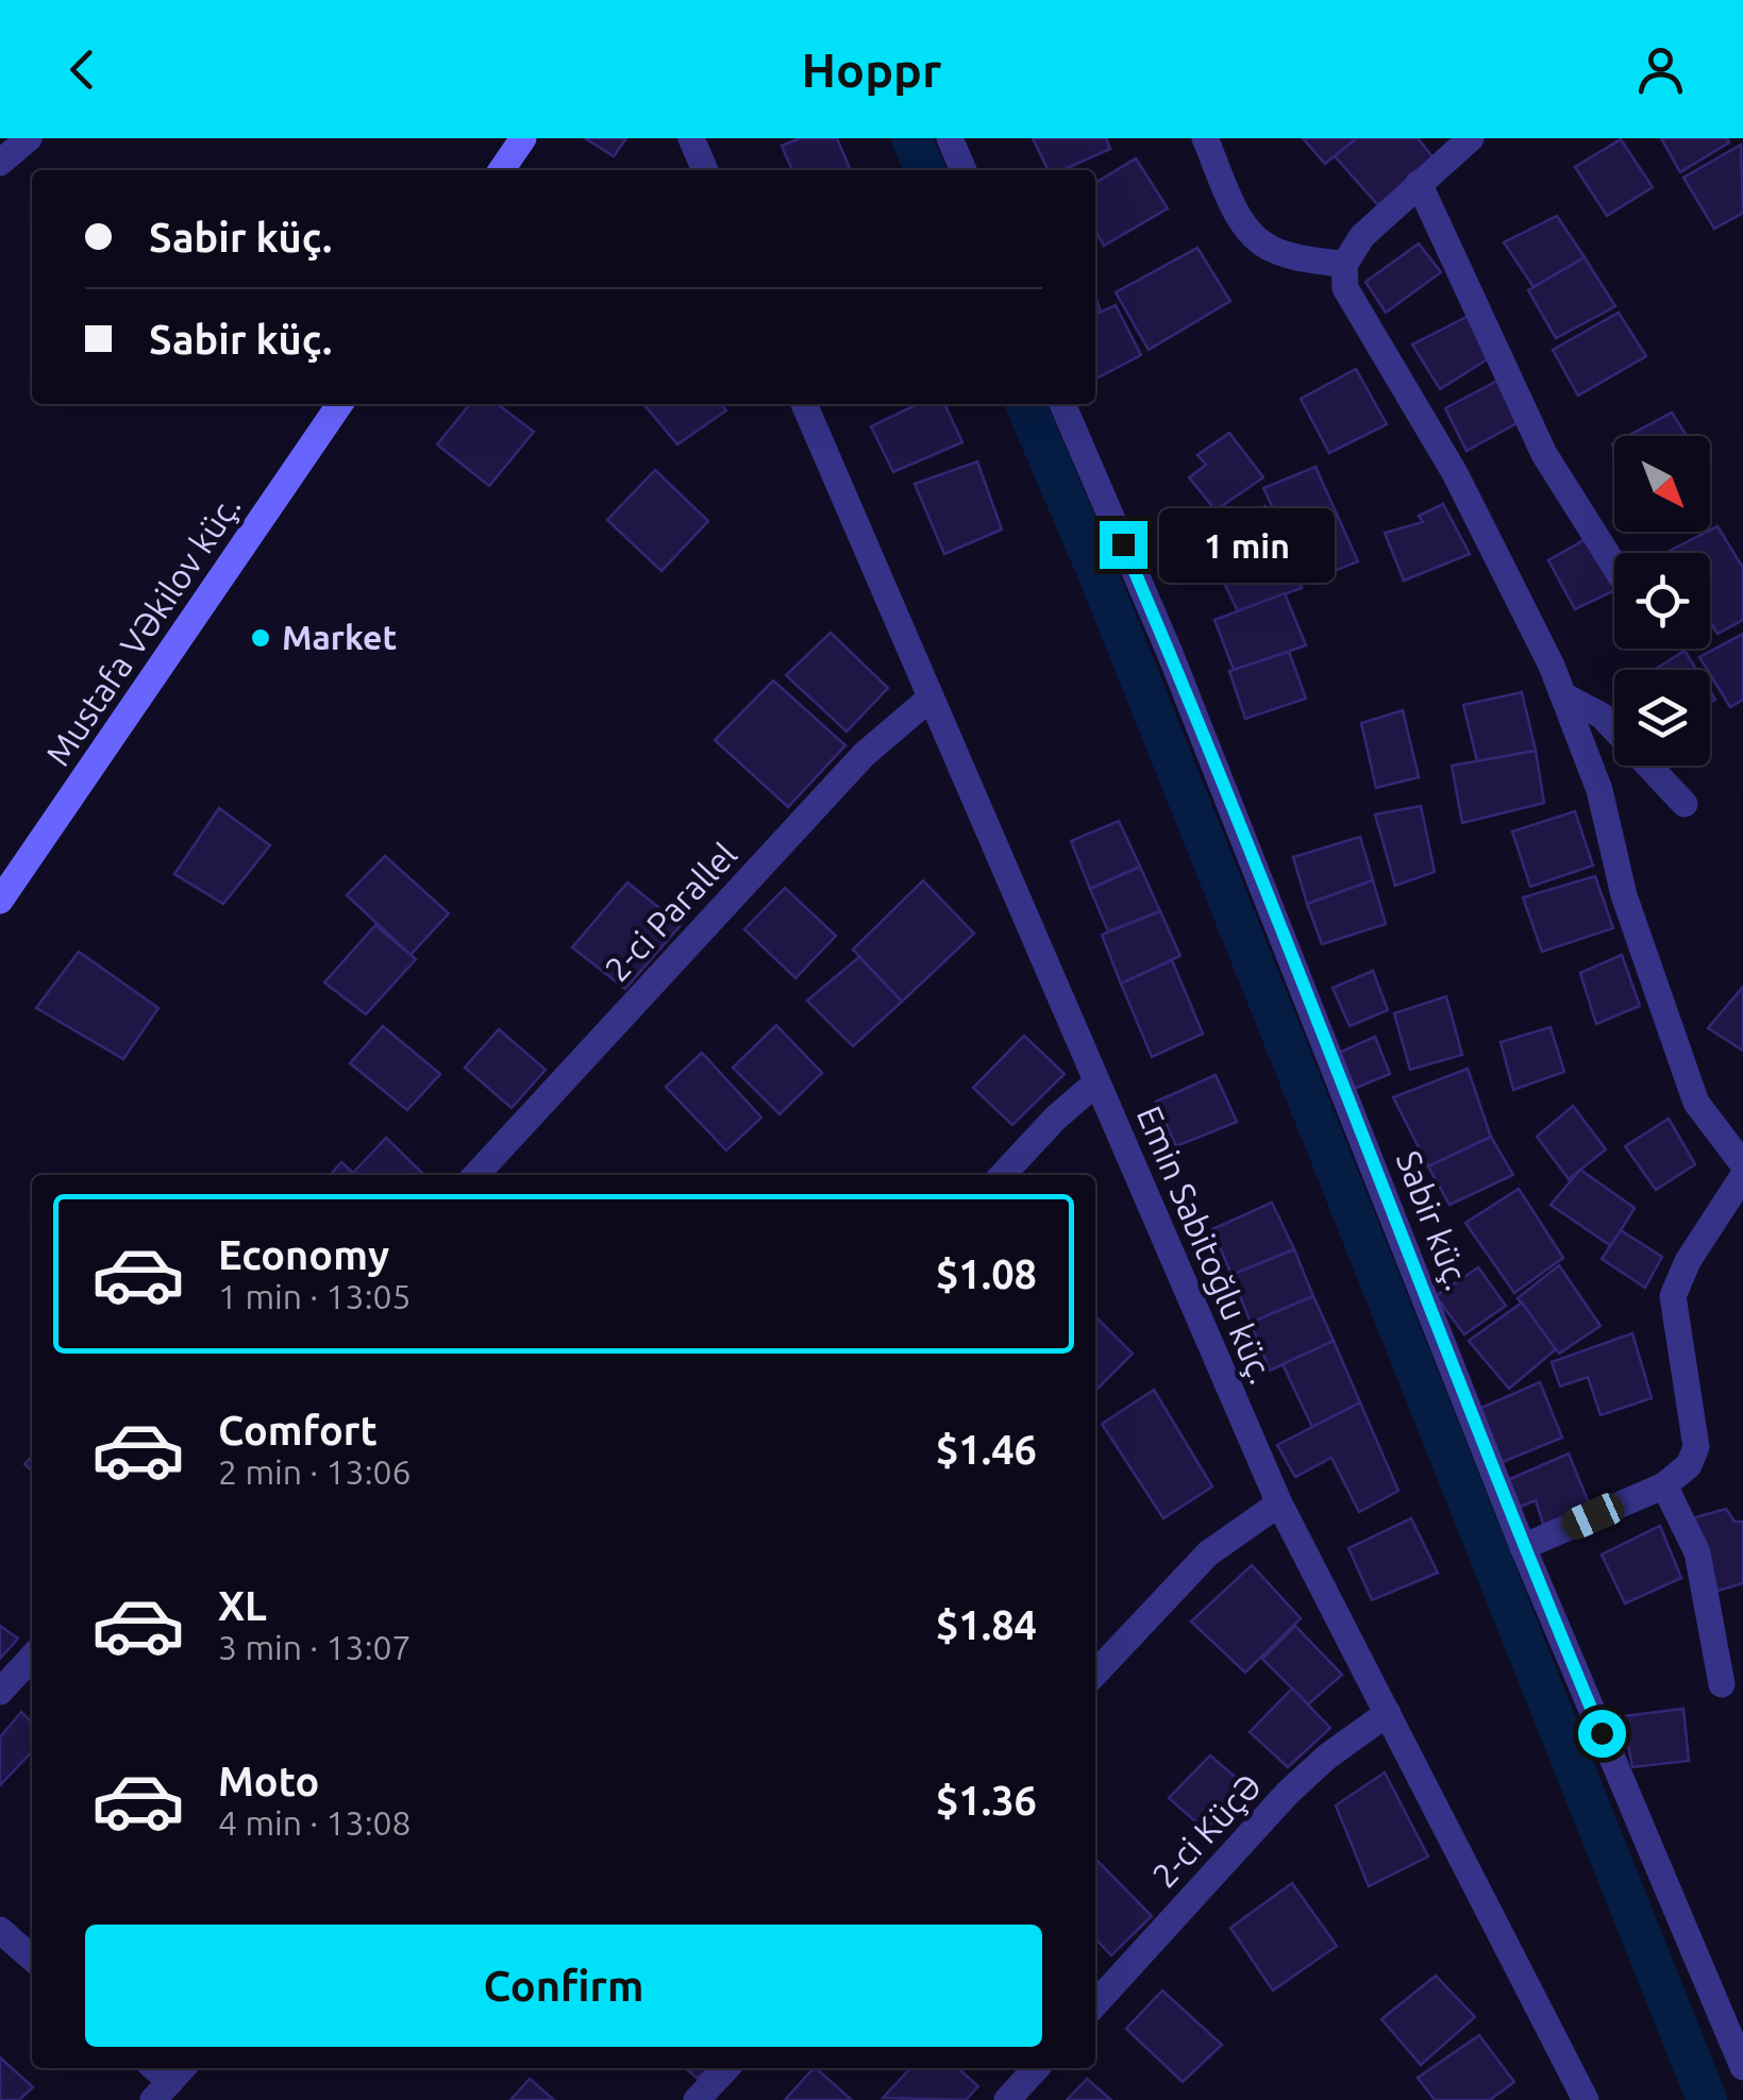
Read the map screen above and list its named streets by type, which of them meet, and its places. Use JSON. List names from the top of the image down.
{
  "streets": {
    "street": [
      "Mustafa Vəkilov küç.",
      "2-ci Parallel",
      "Sabir küç.",
      "Emin Sabitoğlu küç.",
      "2-ci Küçə"
    ]
  },
  "crossings": [
    ["2-ci Parallel", "Emin Sabitoğlu küç."],
    ["Emin Sabitoğlu küç.", "2-ci Küçə"]
  ],
  "places": ["Market"],
  "north": "bottom right",
  "page": {
    "header": "Hoppr",
    "banner": ["Sabir küç.", "Sabir küç."],
    "bubble": "1 min",
    "list": [
      {
        "name": "Economy",
        "note": "1 min · 13:05",
        "value": "$1.08"
      },
      {
        "name": "Comfort",
        "note": "2 min · 13:06",
        "value": "$1.46"
      },
      {
        "name": "XL",
        "note": "3 min · 13:07",
        "value": "$1.84"
      },
      {
        "name": "Moto",
        "note": "4 min · 13:08",
        "value": "$1.36"
      }
    ],
    "buttons": "Confirm"
  }
}
